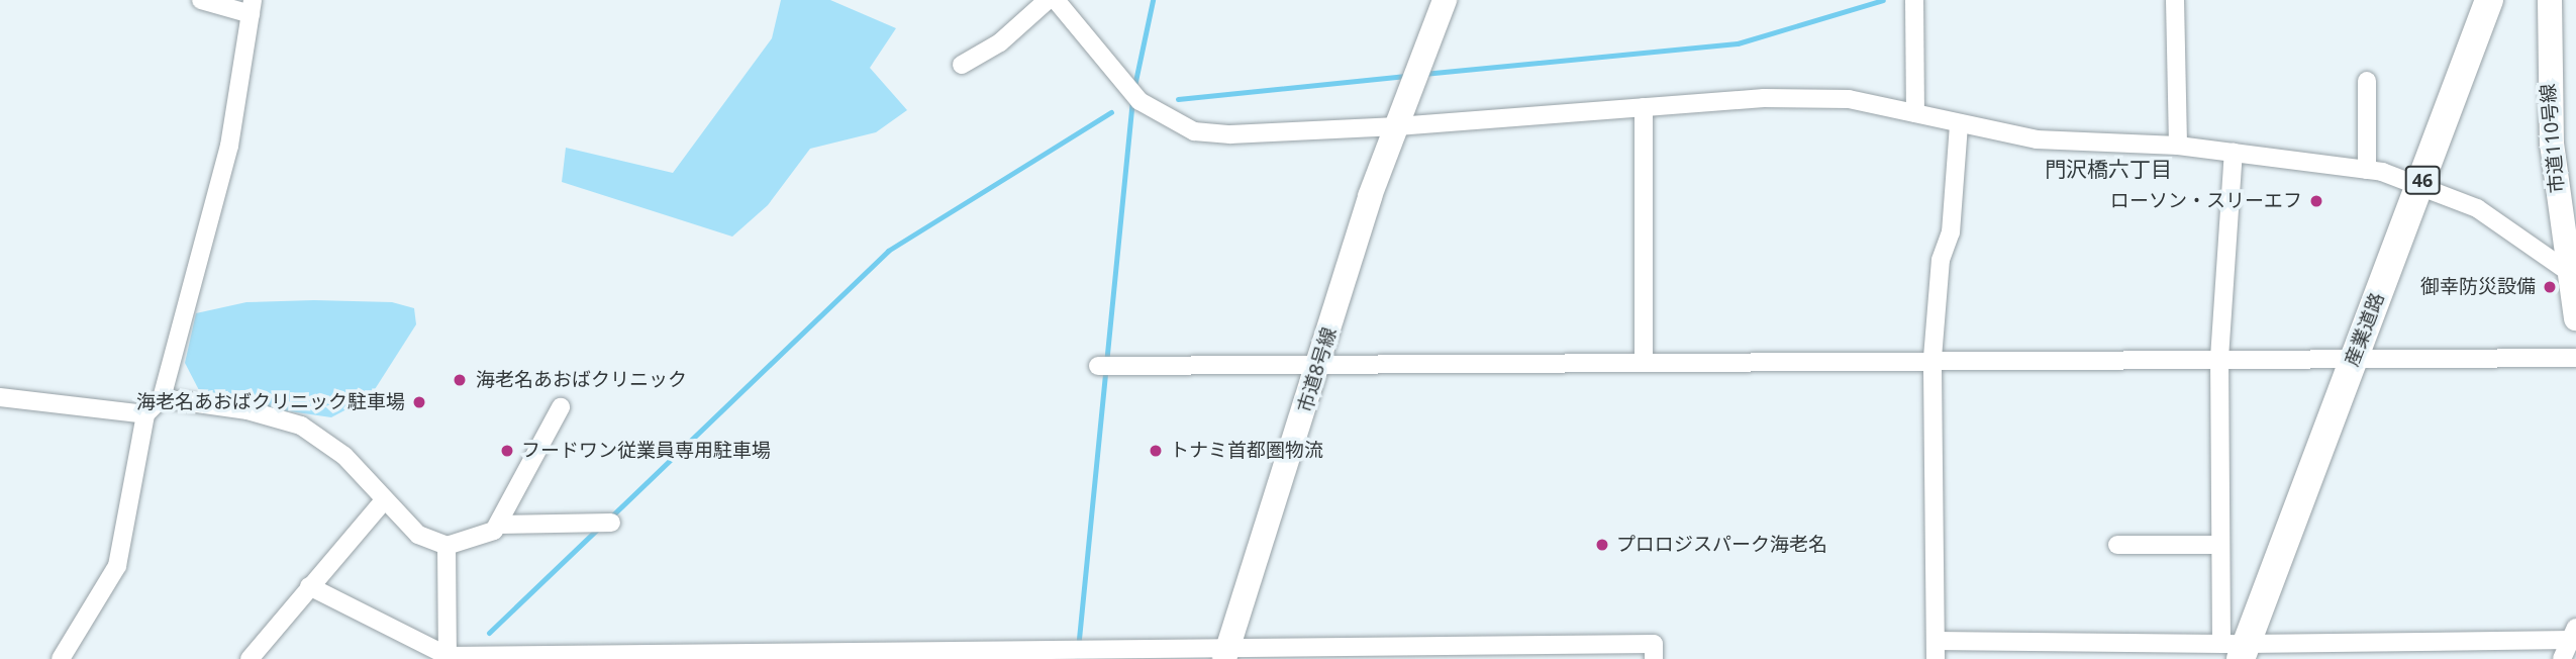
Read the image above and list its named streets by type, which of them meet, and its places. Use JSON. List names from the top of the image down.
{
  "streets": {
    "main road": ["46", "産業道路"],
    "street": ["市道110号線", "市道8号線"]
  },
  "districts": ["門沢橋六丁目"],
  "places": [
    "ローソン・スリーエフ",
    "御幸防災設備",
    "海老名あおばクリニック",
    "海老名あおばクリニック駐車場",
    "フードワン従業員専用駐車場",
    "トナミ首都圏物流",
    "プロロジスパーク海老名"
  ]
}
